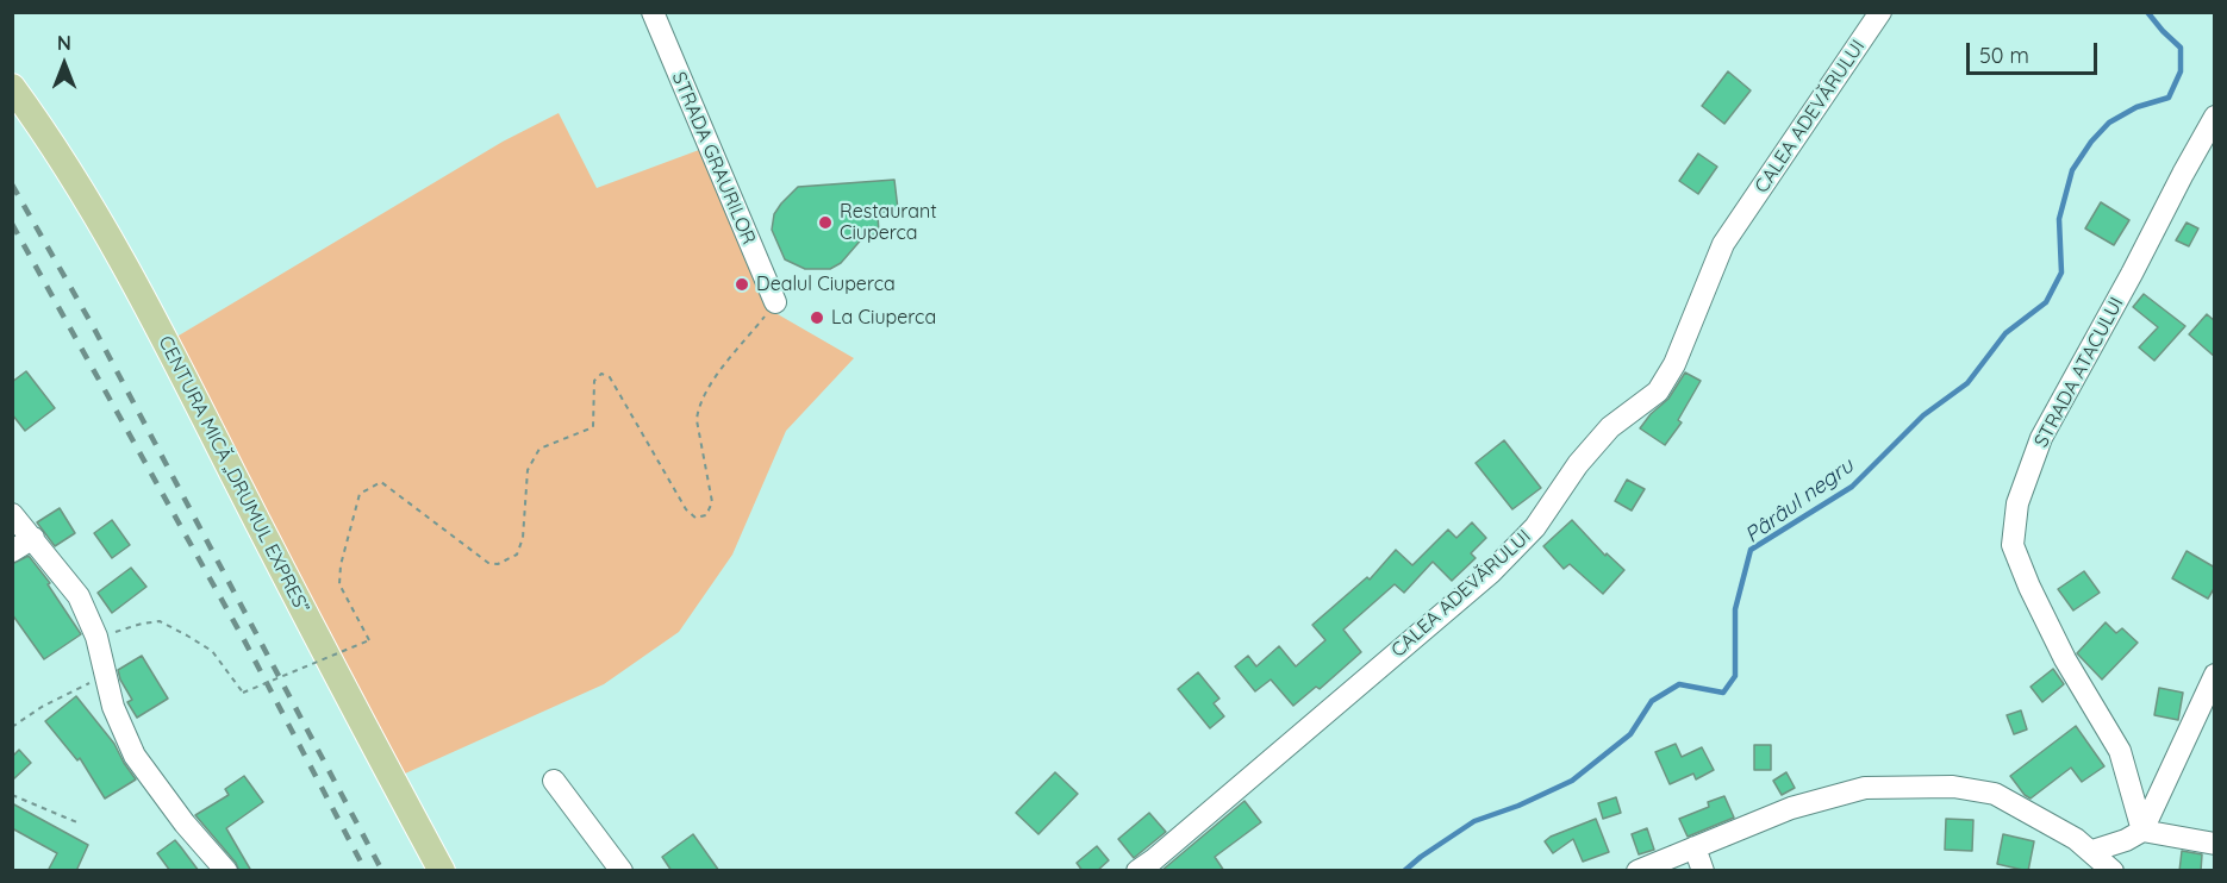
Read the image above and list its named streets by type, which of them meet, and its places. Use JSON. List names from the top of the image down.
{
  "streets": {
    "main road": ["CENTURA MICĂ „DRUMUL EXPRES”"],
    "street": ["CALEA ADEVĂRULUI", "STRADA GRAURILOR", "STRADA ATACULUI"]
  },
  "water": ["Pârâul negru"],
  "places": ["Restaurant Ciuperca", "Dealul Ciuperca", "La Ciuperca"],
  "scale_bar": "50 m",
  "north": "top"
}
